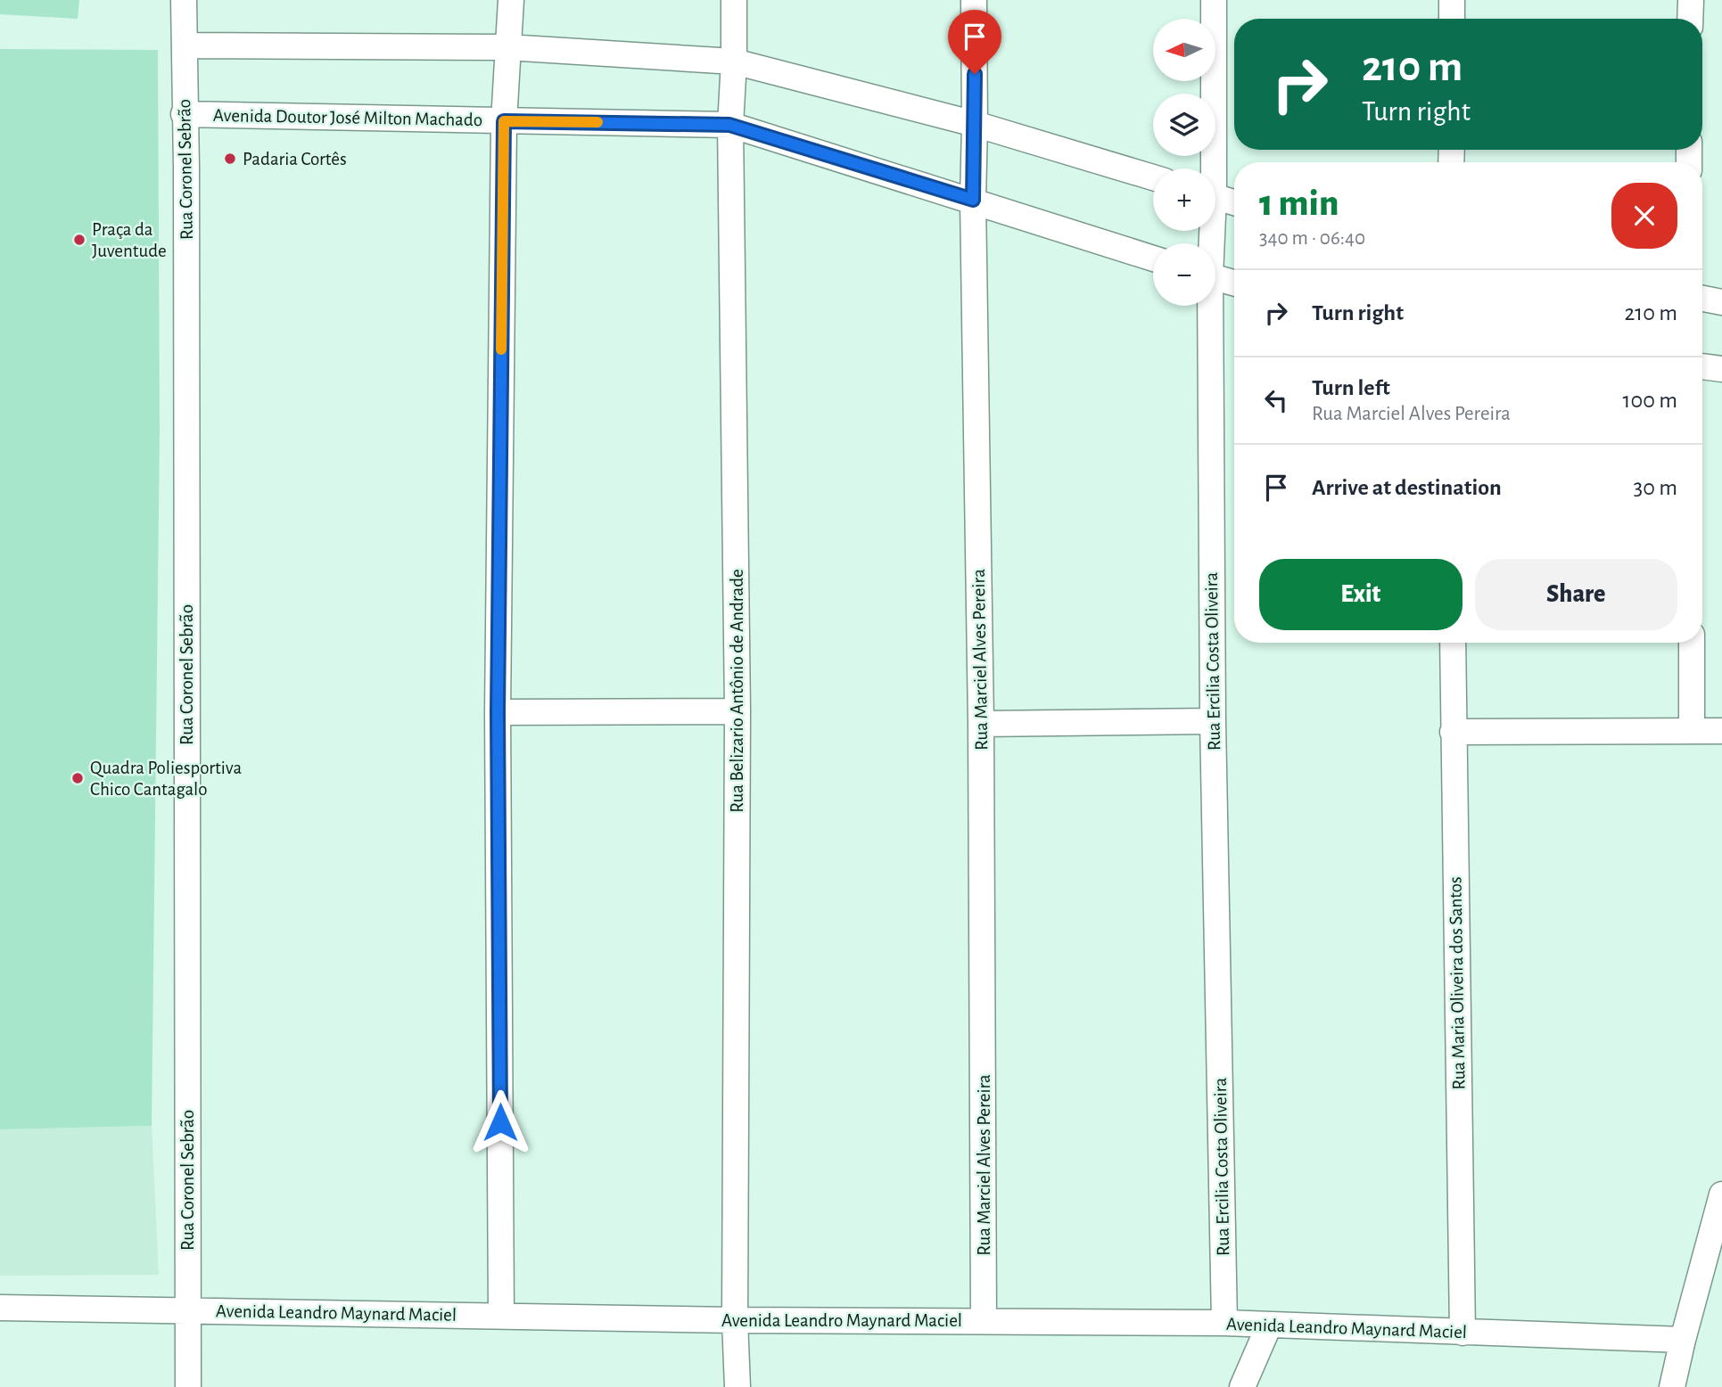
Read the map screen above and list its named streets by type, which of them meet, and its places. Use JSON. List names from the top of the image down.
{
  "streets": {
    "street": [
      "Avenida Doutor José Milton Machado",
      "Rua Coronel Sebrão",
      "Rua Marciel Alves Pereira",
      "Rua Ercilia Costa Oliveira",
      "Rua Belizario Antônio de Andrade",
      "Rua Maria Oliveira dos Santos",
      "Avenida Leandro Maynard Maciel"
    ]
  },
  "crossings": [
    ["Avenida Doutor José Milton Machado", "Rua Coronel Sebrão"],
    ["Avenida Doutor José Milton Machado", "Rua Marciel Alves Pereira"],
    ["Avenida Doutor José Milton Machado", "Rua Belizario Antônio de Andrade"],
    ["Rua Coronel Sebrão", "Avenida Leandro Maynard Maciel"],
    ["Rua Marciel Alves Pereira", "Avenida Leandro Maynard Maciel"],
    ["Rua Ercilia Costa Oliveira", "Avenida Leandro Maynard Maciel"],
    ["Rua Belizario Antônio de Andrade", "Avenida Leandro Maynard Maciel"],
    ["Rua Maria Oliveira dos Santos", "Avenida Leandro Maynard Maciel"]
  ],
  "places": ["Padaria Cortês", "Praça da Juventude", "Quadra Poliesportiva Chico Cantagalo"],
  "north": "left",
  "page": {
    "map_buttons": ["+", "−"],
    "turn": ["210 m", "Turn right"],
    "heading": ["1 min", "340 m · 06:40"],
    "list": [
      {
        "name": "Turn right",
        "value": "210 m"
      },
      {
        "name": "Turn left",
        "note": "Rua Marciel Alves Pereira",
        "value": "100 m"
      },
      {
        "name": "Arrive at destination",
        "value": "30 m"
      }
    ],
    "buttons": ["Exit", "Share"]
  }
}
